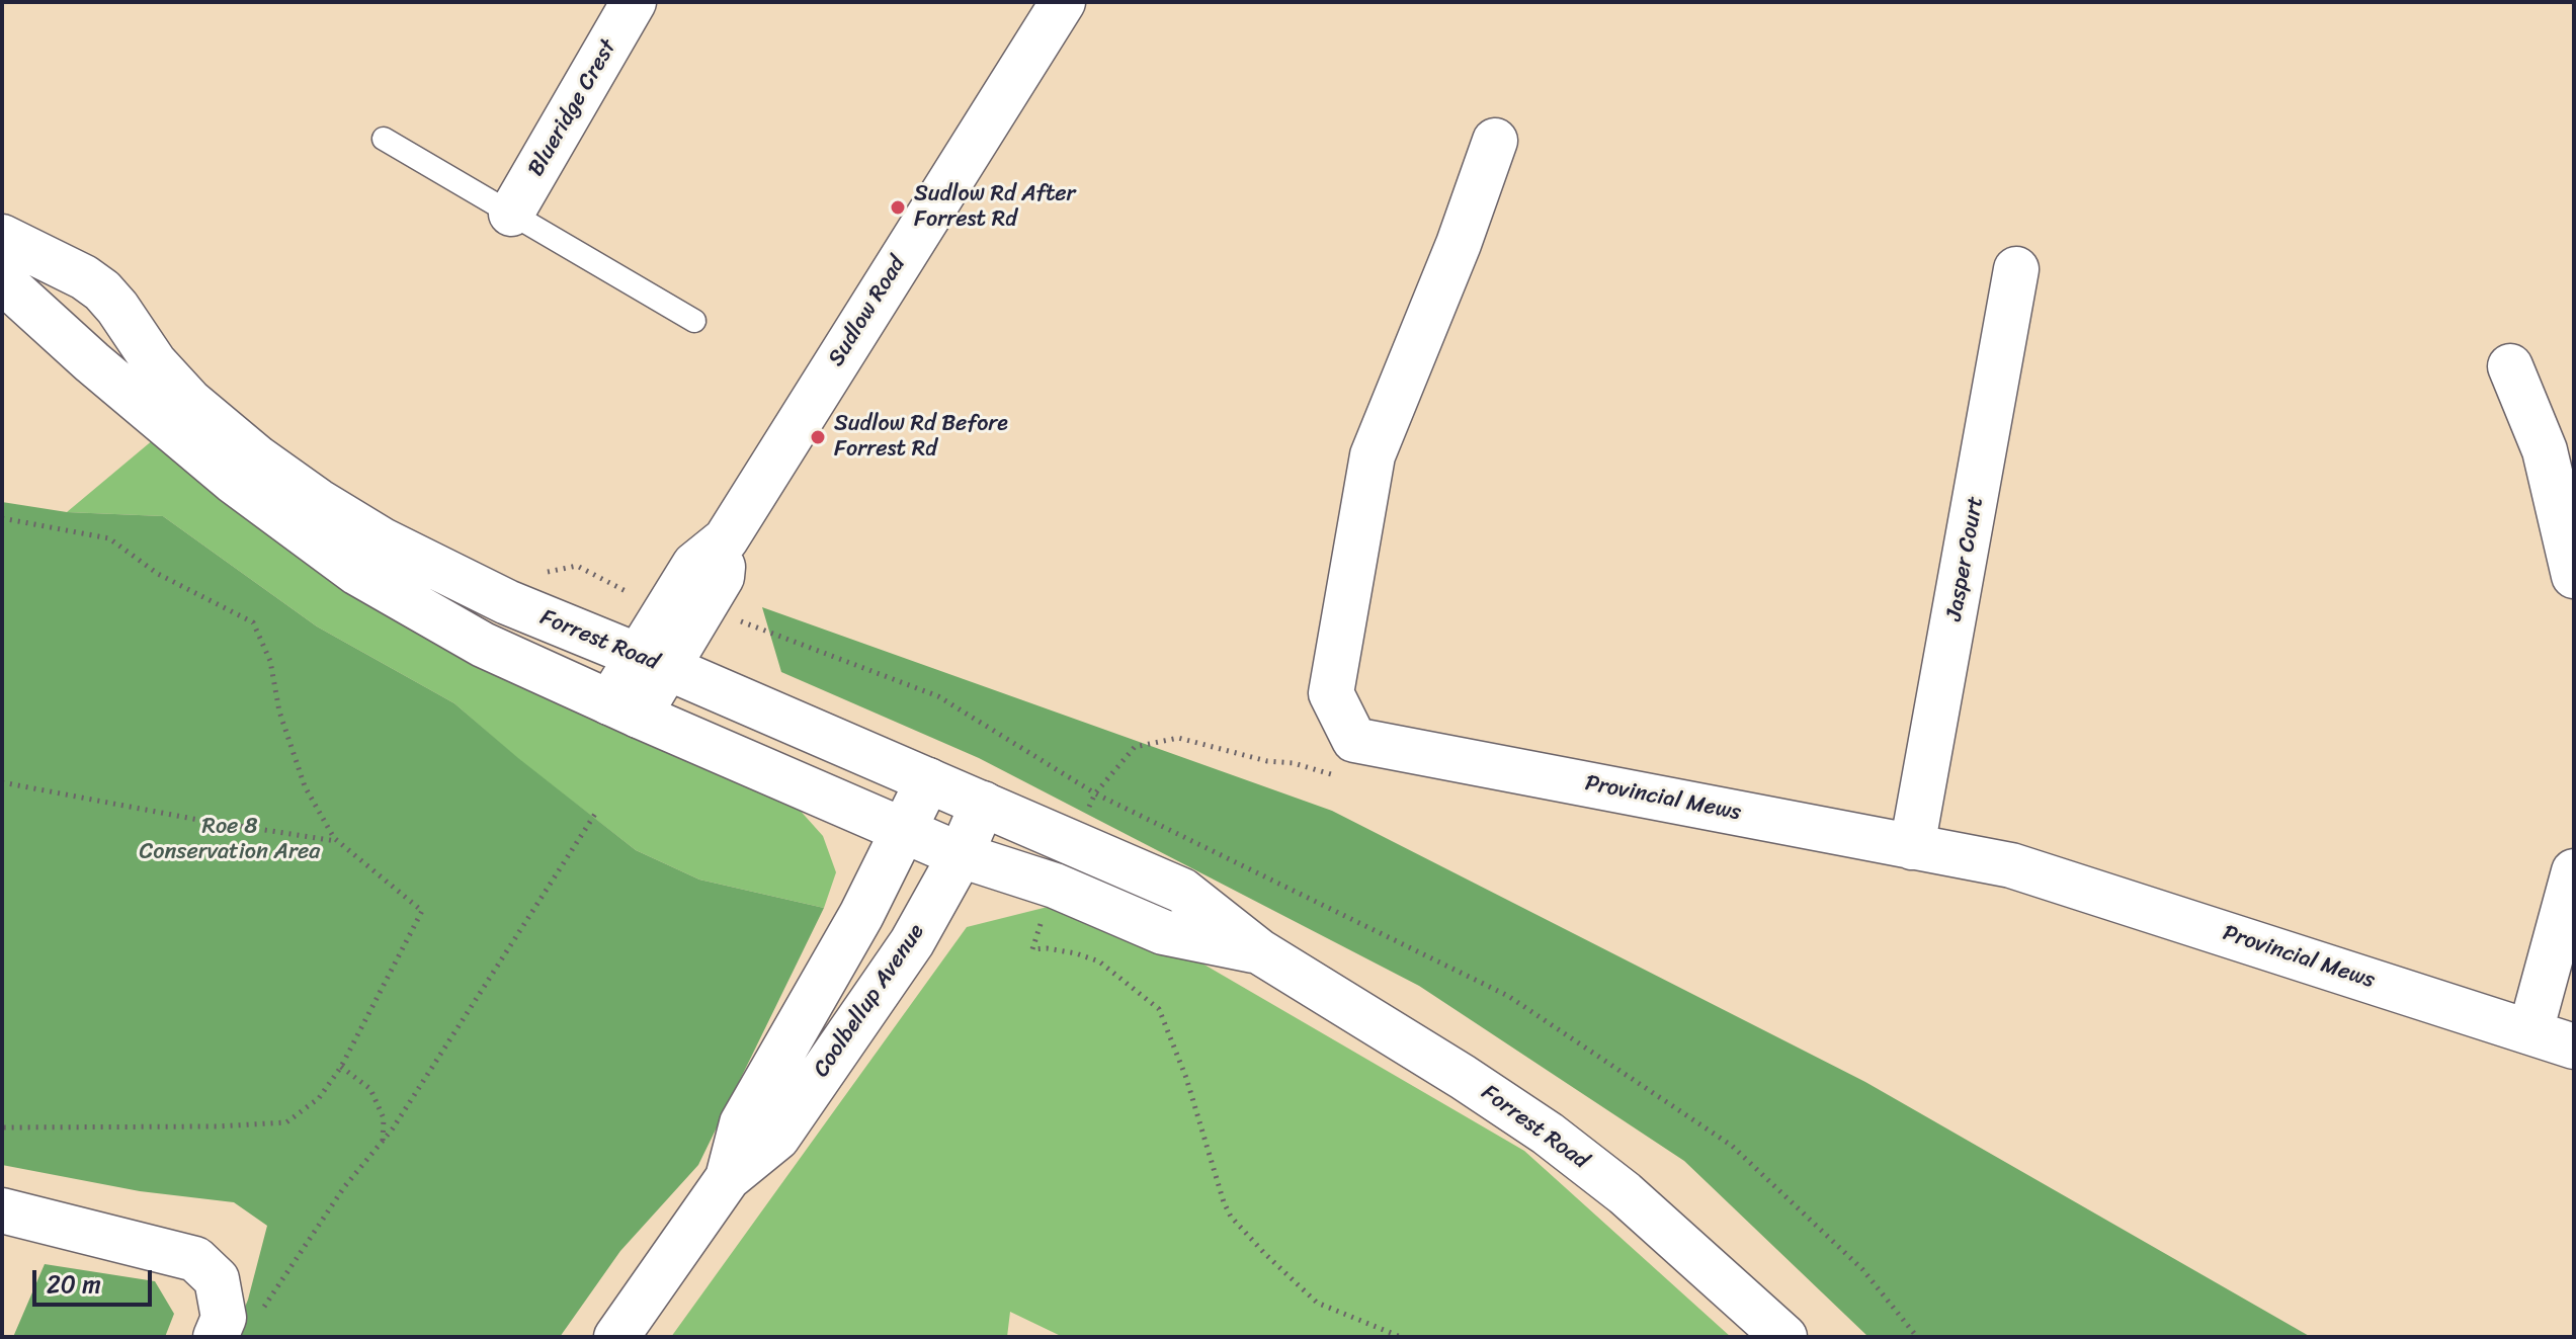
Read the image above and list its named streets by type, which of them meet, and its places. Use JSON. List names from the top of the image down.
{
  "streets": {
    "street": [
      "Blueridge Crest",
      "Sudlow Road",
      "Jasper Court",
      "Forrest Road",
      "Provincial Mews",
      "Coolbellup Avenue"
    ]
  },
  "crossings": [
    ["Sudlow Road", "Forrest Road"],
    ["Jasper Court", "Provincial Mews"],
    ["Forrest Road", "Coolbellup Avenue"]
  ],
  "parks": ["Roe 8 Conservation Area"],
  "places": ["Sudlow Rd After Forrest Rd", "Sudlow Rd Before Forrest Rd"],
  "scale_bar": "20 m"
}
